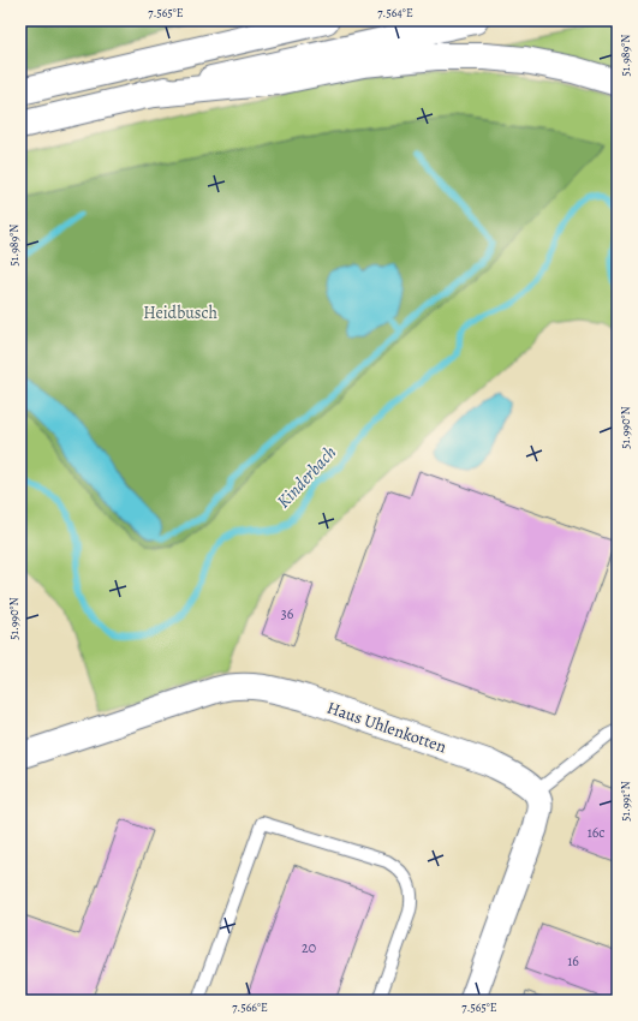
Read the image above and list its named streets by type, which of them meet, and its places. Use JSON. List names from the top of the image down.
{
  "streets": {
    "street": ["Haus Uhlenkotten"]
  },
  "water": ["Kinderbach"],
  "parks": ["Heidbusch"],
  "house_numbers": [
    "36",
    "16c",
    "20",
    "16"
  ],
  "coordinates": [
    "7.565°E",
    "7.564°E",
    "51.989°N",
    "51.990°N",
    "51.991°N",
    "7.566°E"
  ]
}
